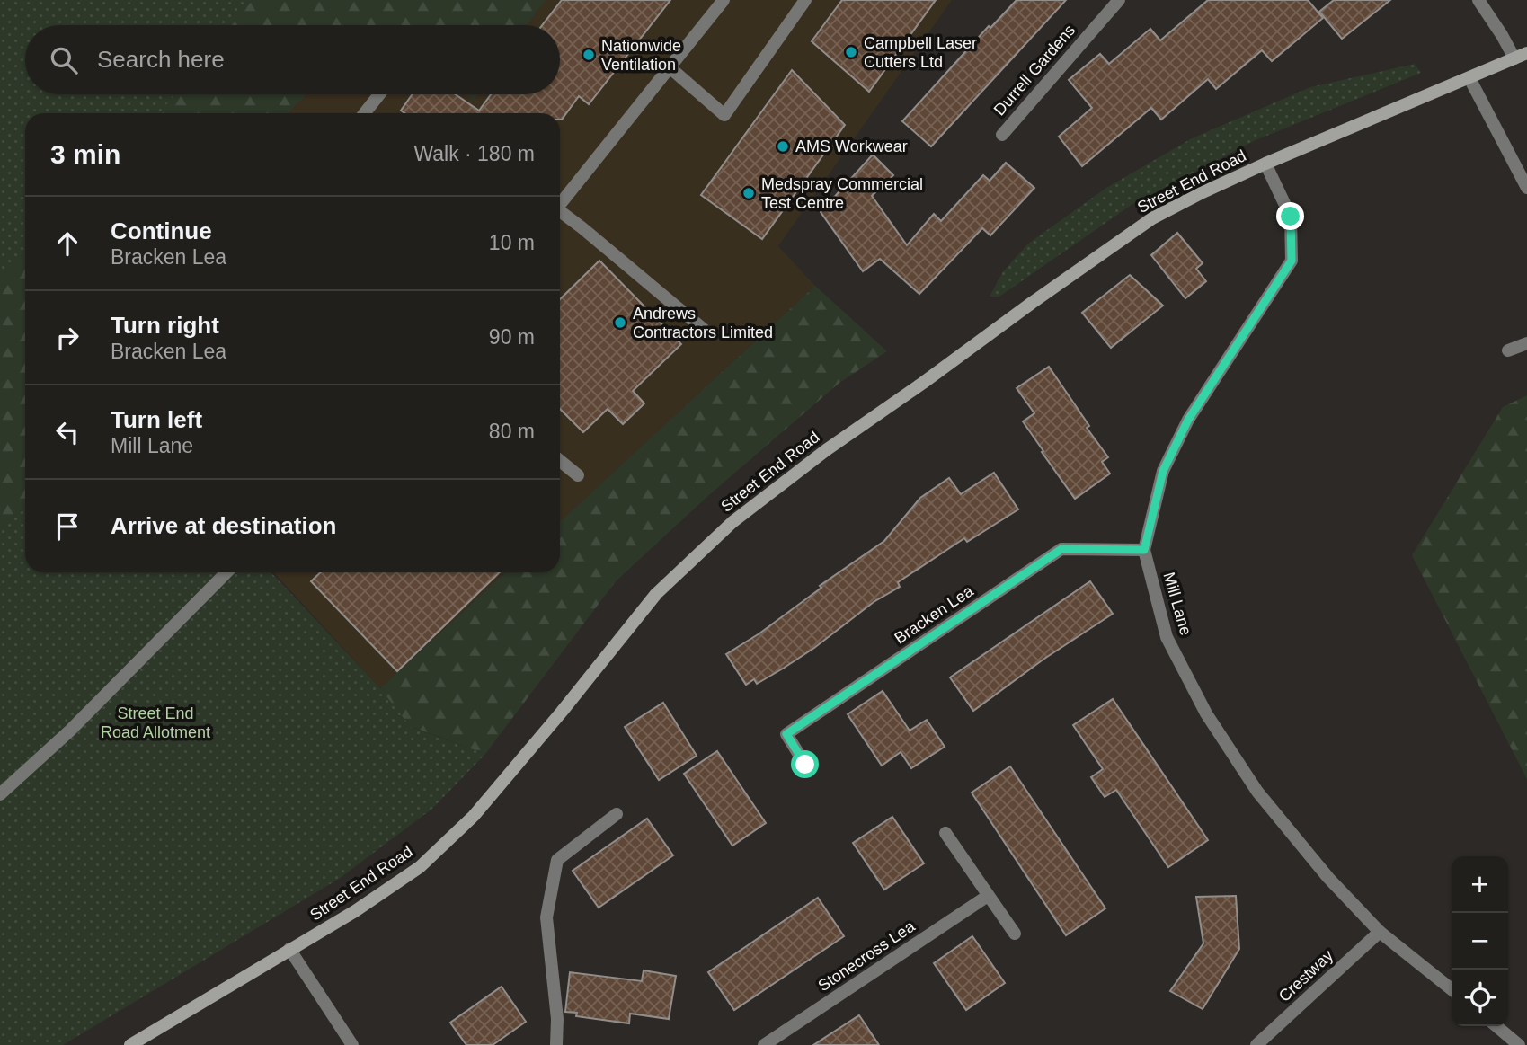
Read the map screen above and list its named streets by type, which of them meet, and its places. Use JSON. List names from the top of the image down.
{
  "streets": {
    "street": [
      "Durrell Gardens",
      "Street End Road",
      "Mill Lane",
      "Bracken Lea",
      "Stonecross Lea",
      "Crestway"
    ]
  },
  "crossings": [
    ["Street End Road", "Mill Lane"],
    ["Mill Lane", "Bracken Lea"],
    ["Mill Lane", "Crestway"]
  ],
  "parks": ["Street End Road Allotment"],
  "places": [
    "Campbell Laser Cutters Ltd",
    "Nationwide Ventilation",
    "AMS Workwear",
    "Medspray Commercial Test Centre",
    "Andrews Contractors Limited"
  ],
  "page": {
    "search": "Search here",
    "heading": ["3 min", "Walk · 180 m"],
    "list": [
      ["Continue", "Bracken Lea", "10 m"],
      ["Turn right", "Bracken Lea", "90 m"],
      ["Turn left", "Mill Lane", "80 m"],
      "Arrive at destination"
    ],
    "map_buttons": ["+", "−"]
  }
}
